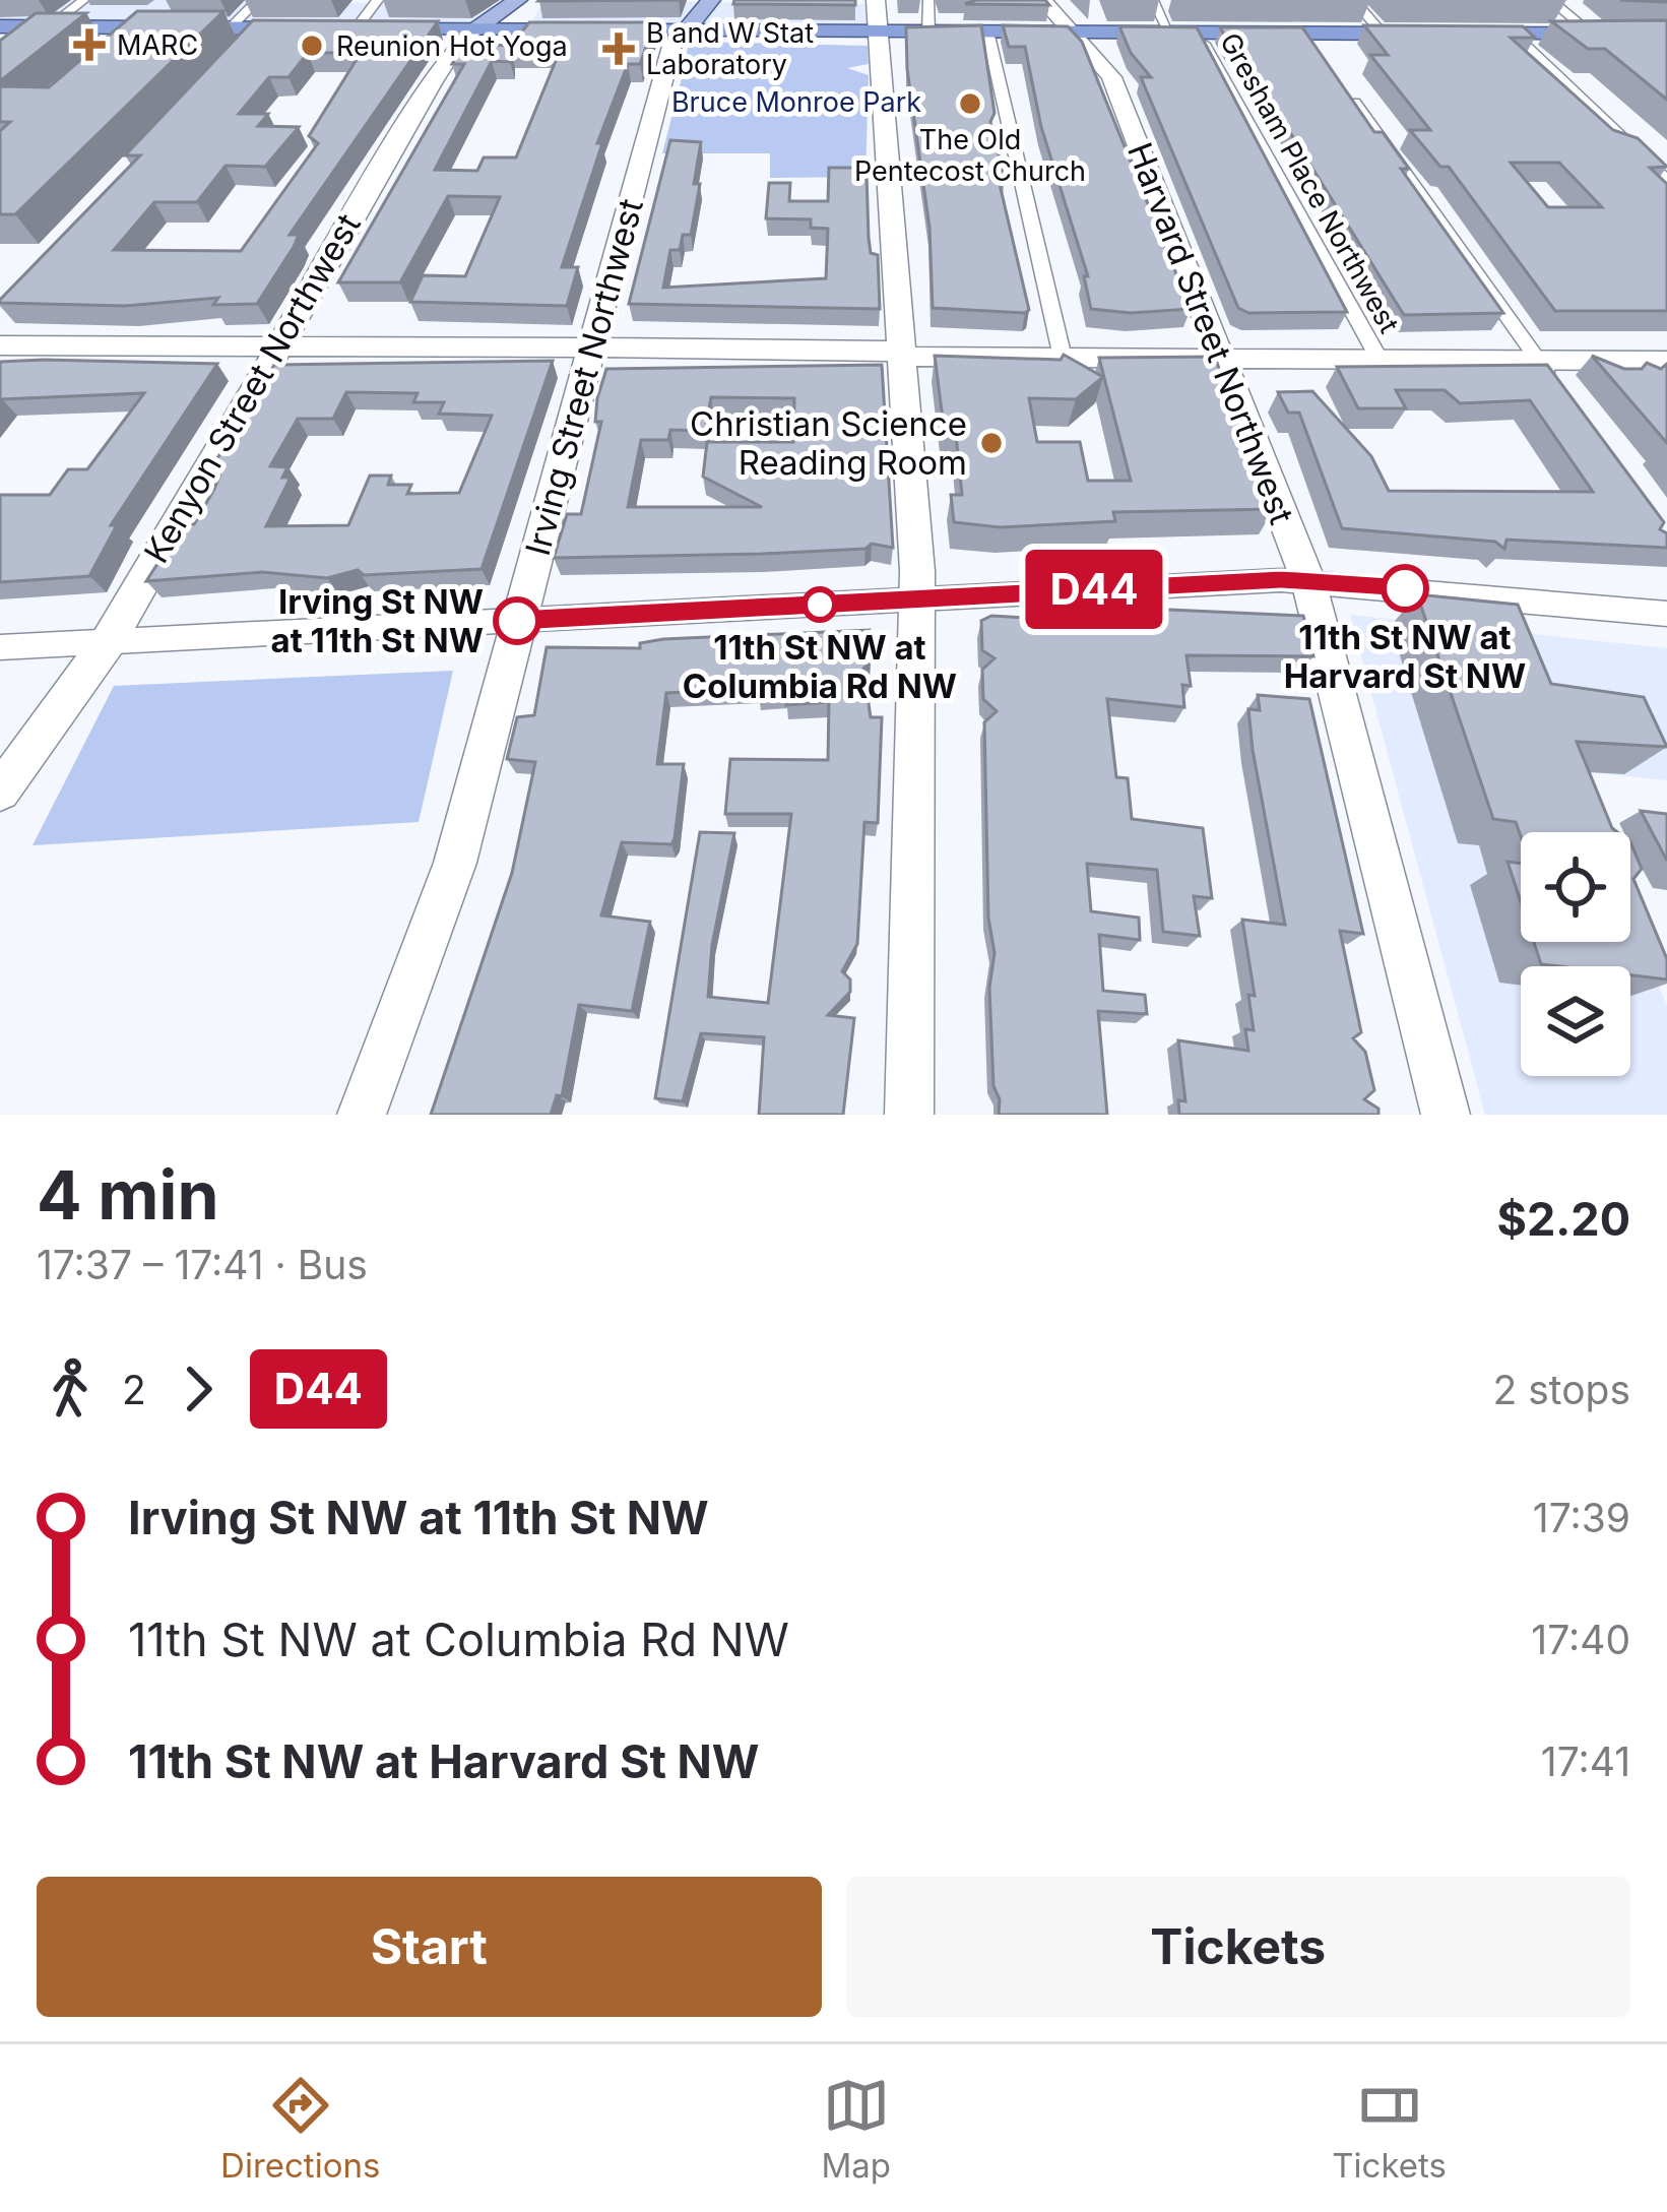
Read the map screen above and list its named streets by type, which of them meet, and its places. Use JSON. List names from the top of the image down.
{
  "streets": {
    "main road": ["Harvard Street Northwest", "Irving Street Northwest", "Kenyon Street Northwest"],
    "street": ["Gresham Place Northwest"]
  },
  "parks": ["Bruce Monroe Park"],
  "places": {
    "health": ["MARC", "B and W Stat Laboratory"],
    "other": [
      "Reunion Hot Yoga",
      "The Old Pentecost Church",
      "Christian Science Reading Room",
      "11th St NW at Harvard St NW",
      "11th St NW at Columbia Rd NW",
      "Irving St NW at 11th St NW"
    ]
  },
  "lines": ["bus line D44"],
  "page": {
    "on_map": "D44",
    "heading": ["4 min", "17:37 – 17:41 · Bus", "$2.20"],
    "legs": ["2", "D44", "2 stops"],
    "list": [
      {
        "name": "Irving St NW at 11th St NW",
        "value": "17:39"
      },
      {
        "name": "11th St NW at Columbia Rd NW",
        "value": "17:40"
      },
      {
        "name": "11th St NW at Harvard St NW",
        "value": "17:41"
      }
    ],
    "buttons": ["Start", "Tickets"],
    "tabs": ["Directions", "Map", "Tickets"]
  }
}
